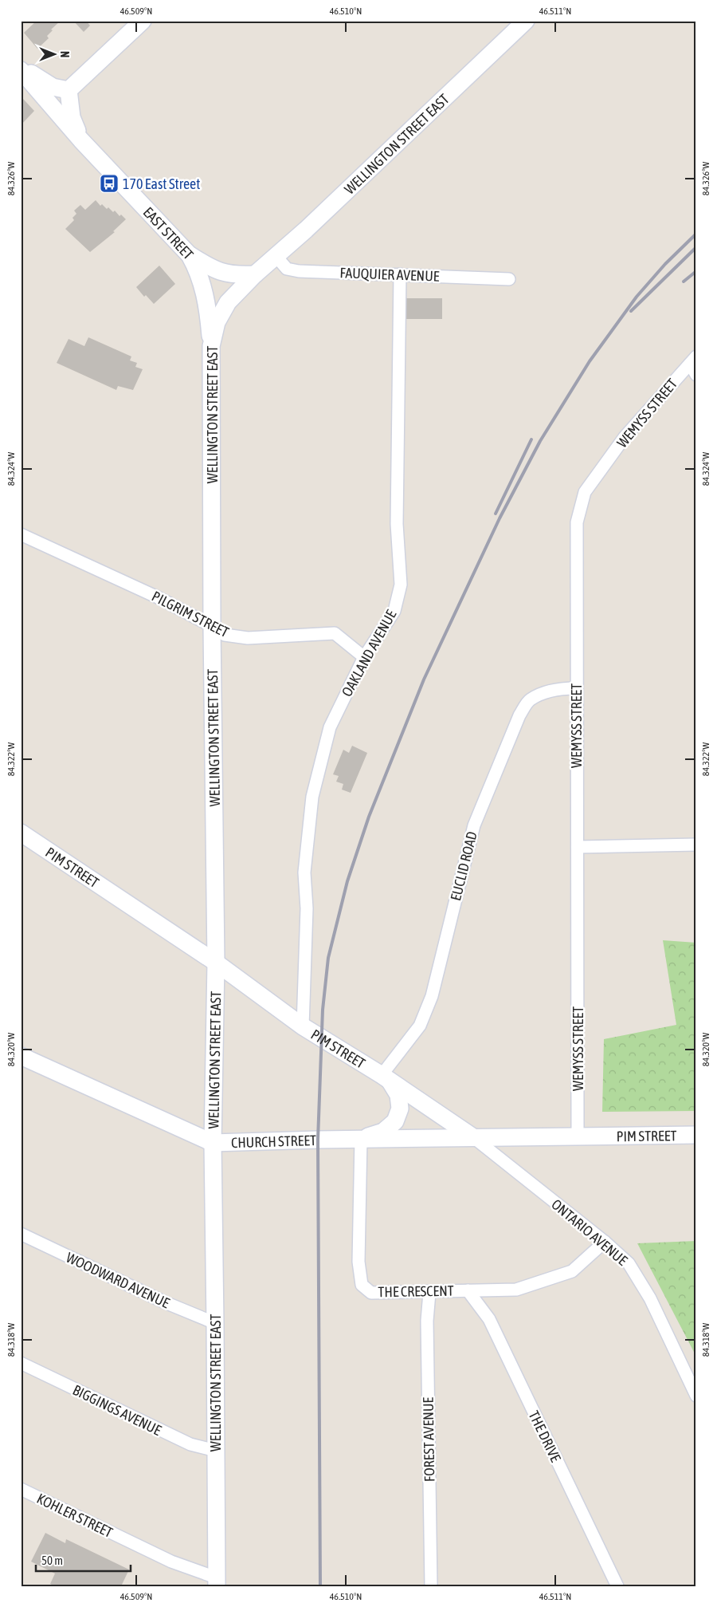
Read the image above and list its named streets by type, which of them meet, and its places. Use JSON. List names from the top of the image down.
{
  "streets": {
    "main road": [
      "WELLINGTON STREET EAST",
      "EAST STREET",
      "PIM STREET",
      "CHURCH STREET"
    ],
    "street": [
      "FAUQUIER AVENUE",
      "WEMYSS STREET",
      "PILGRIM STREET",
      "OAKLAND AVENUE",
      "EUCLID ROAD",
      "ONTARIO AVENUE",
      "WOODWARD AVENUE",
      "THE CRESCENT",
      "BIGGINGS AVENUE",
      "THE DRIVE",
      "FOREST AVENUE",
      "KOHLER STREET"
    ]
  },
  "crossings": [
    ["WELLINGTON STREET EAST", "EAST STREET"],
    ["WELLINGTON STREET EAST", "FAUQUIER AVENUE"],
    ["WELLINGTON STREET EAST", "PILGRIM STREET"],
    ["WELLINGTON STREET EAST", "PIM STREET"],
    ["WELLINGTON STREET EAST", "CHURCH STREET"],
    ["WELLINGTON STREET EAST", "WOODWARD AVENUE"],
    ["WELLINGTON STREET EAST", "BIGGINGS AVENUE"],
    ["WELLINGTON STREET EAST", "KOHLER STREET"],
    ["FAUQUIER AVENUE", "OAKLAND AVENUE"],
    ["WEMYSS STREET", "EUCLID ROAD"],
    ["WEMYSS STREET", "PIM STREET"],
    ["PILGRIM STREET", "OAKLAND AVENUE"],
    ["OAKLAND AVENUE", "PIM STREET"],
    ["EUCLID ROAD", "PIM STREET"],
    ["PIM STREET", "CHURCH STREET"],
    ["PIM STREET", "ONTARIO AVENUE"],
    ["CHURCH STREET", "ONTARIO AVENUE"],
    ["CHURCH STREET", "THE CRESCENT"],
    ["ONTARIO AVENUE", "THE CRESCENT"],
    ["THE CRESCENT", "THE DRIVE"],
    ["THE CRESCENT", "FOREST AVENUE"]
  ],
  "places": {
    "bus stop": ["170 East Street"]
  },
  "scale_bar": "50 m",
  "north": "right",
  "coordinates": [
    "46.509°N",
    "46.510°N",
    "46.511°N",
    "84.326°W",
    "84.324°W",
    "84.322°W",
    "84.320°W",
    "84.318°W"
  ]
}
